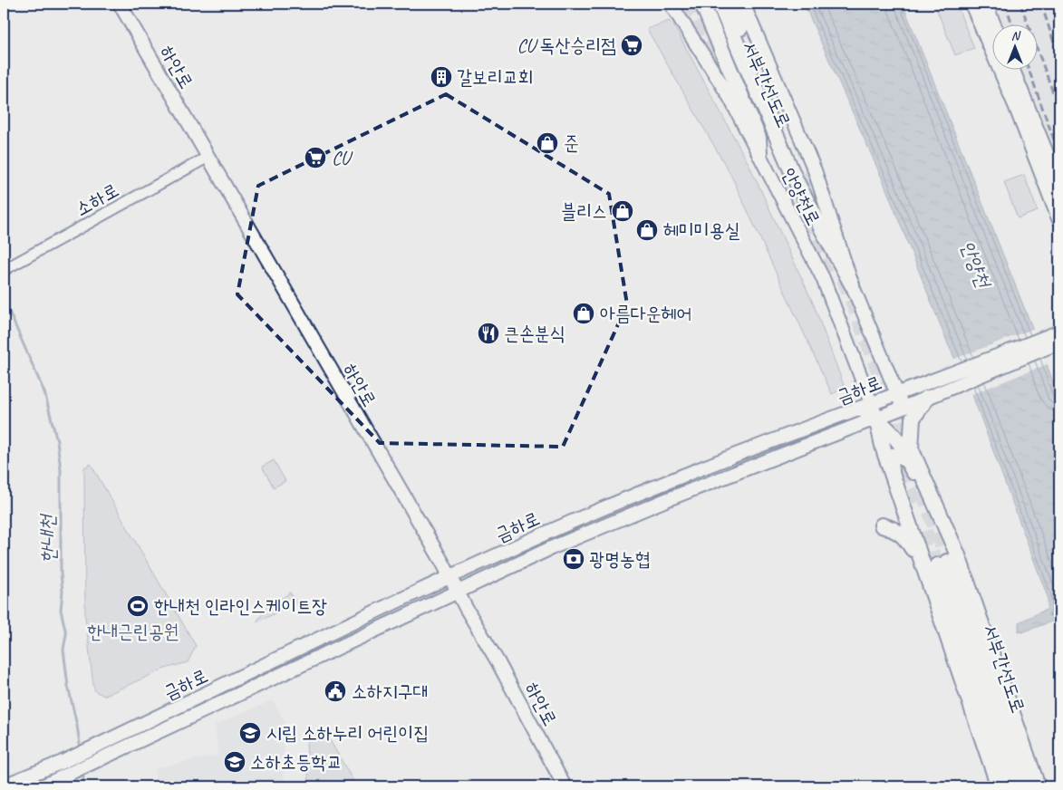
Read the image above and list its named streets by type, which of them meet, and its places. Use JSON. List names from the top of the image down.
{
  "streets": {
    "highway": ["서부간선도로"],
    "main road": ["하안로", "안양천로", "금하로"],
    "street": ["소하로"]
  },
  "crossings": [
    ["하안로", "소하로"],
    ["하안로", "금하로"],
    ["안양천로", "금하로"]
  ],
  "water": ["안양천", "한내천"],
  "parks": ["한내근린공원"],
  "places": {
    "supermarket": ["CU 독산승리점", "CU"],
    "building": ["갈보리교회"],
    "shop": [
      "준",
      "블리스",
      "헤미미용실",
      "아름다운헤어"
    ],
    "restaurant": ["큰손분식"],
    "bank": ["광명농협"],
    "sports": ["한내천 인라인스케이트장"],
    "public building": ["소하지구대"],
    "school or university": ["시립 소하누리 어린이집", "소하초등학교"]
  },
  "north": "top"
}
